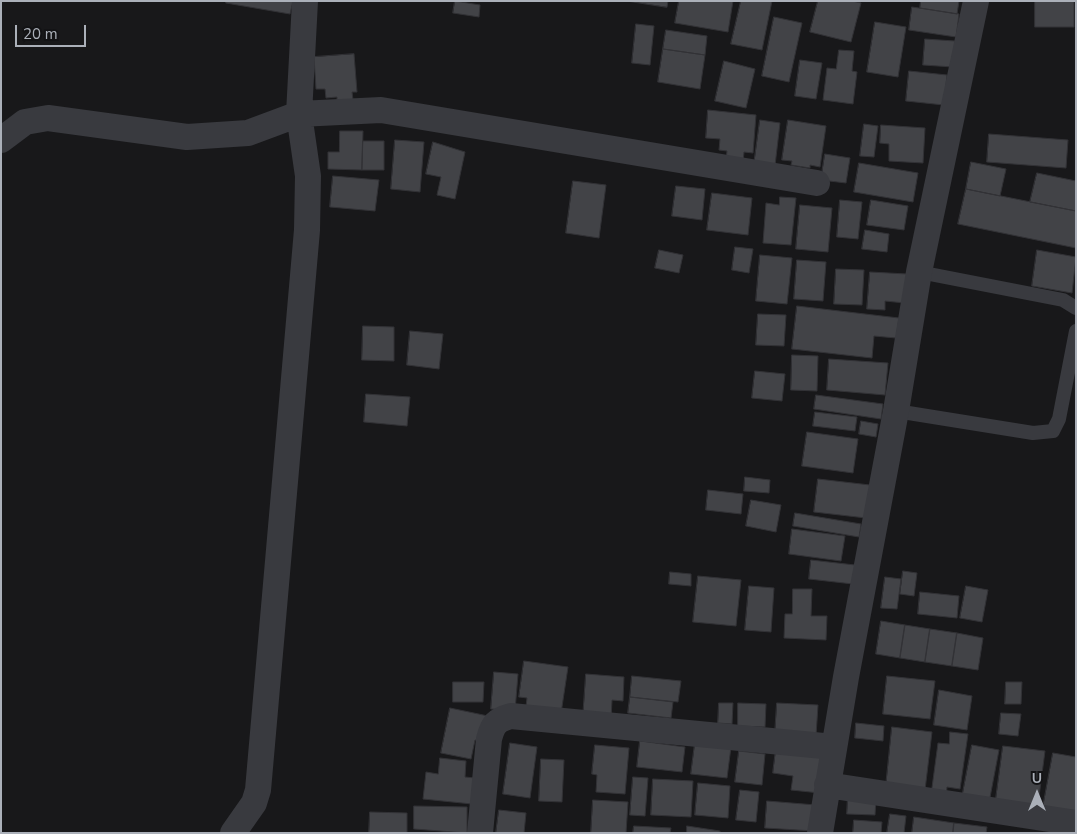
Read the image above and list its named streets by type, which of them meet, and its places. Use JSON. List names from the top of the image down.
{
  "scale_bar": "20 m",
  "north": "top"
}
